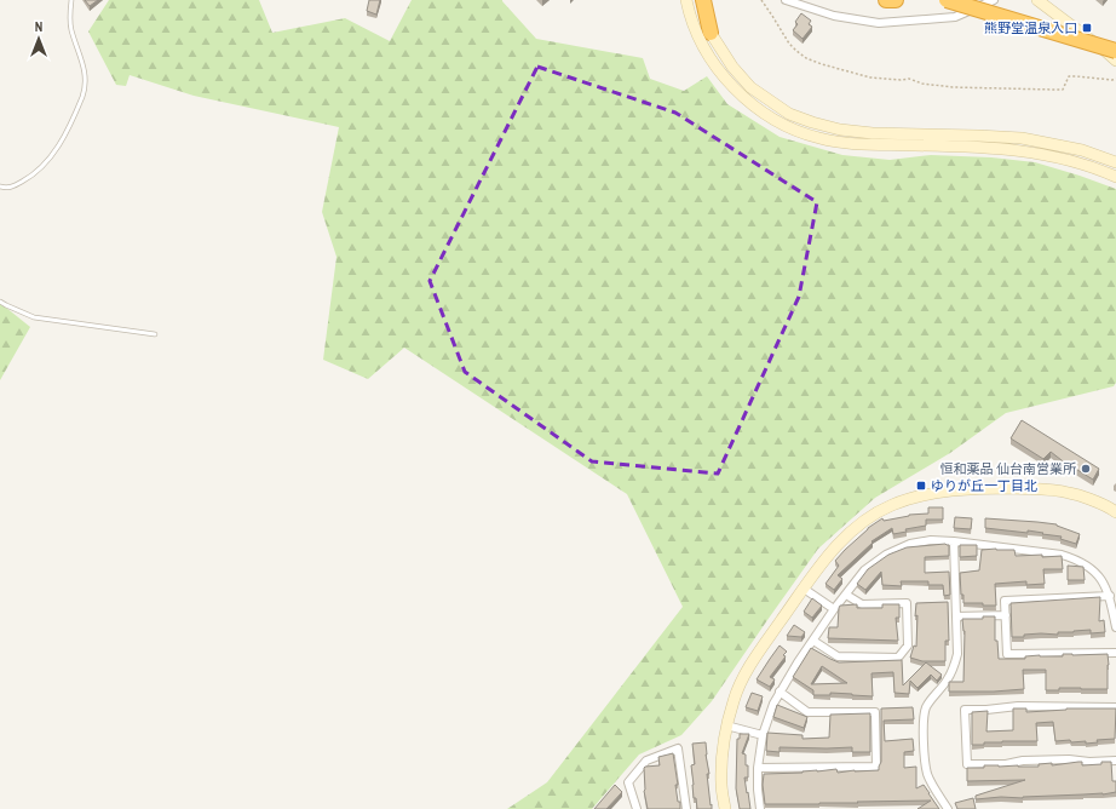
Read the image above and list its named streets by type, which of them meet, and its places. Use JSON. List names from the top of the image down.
{
  "places": {
    "transit": ["熊野堂温泉入口", "ゆりが丘一丁目北"],
    "other": ["恒和薬品 仙台南営業所"]
  },
  "north": "top"
}
